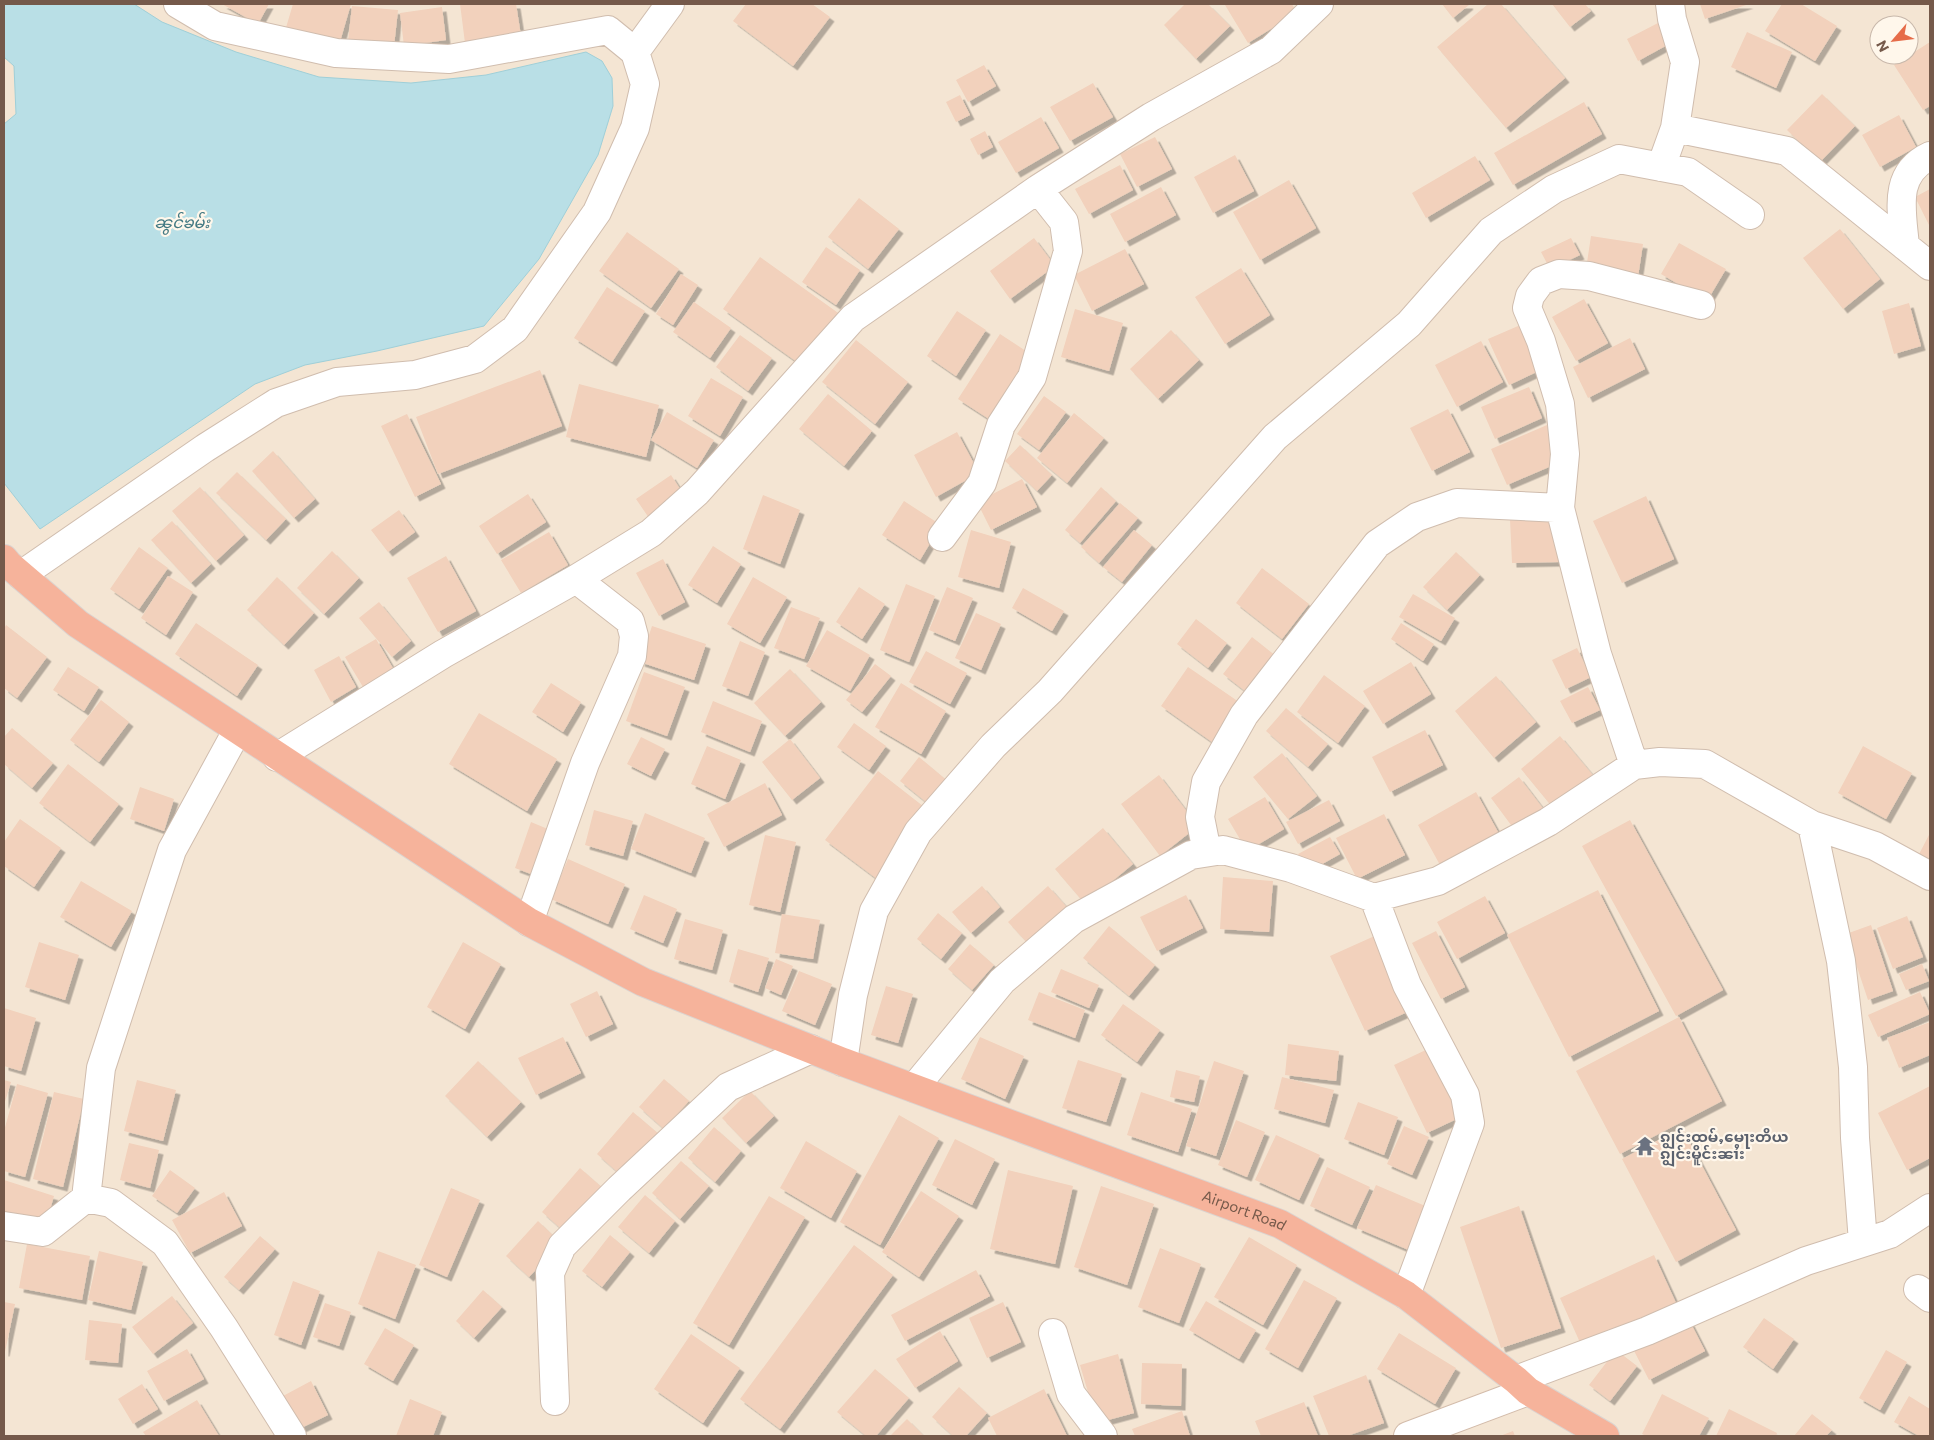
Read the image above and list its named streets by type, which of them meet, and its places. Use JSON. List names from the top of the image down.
{
  "streets": {
    "highway": ["Airport Road"]
  },
  "water": ["ၼွင်ၶမ်း"],
  "places": {
    "temple": ["ၵျွင်းထမ်ႇမေႃးတိယ ၵျွင်းမိူင်းၼၢႆး"]
  },
  "north": "bottom left"
}
